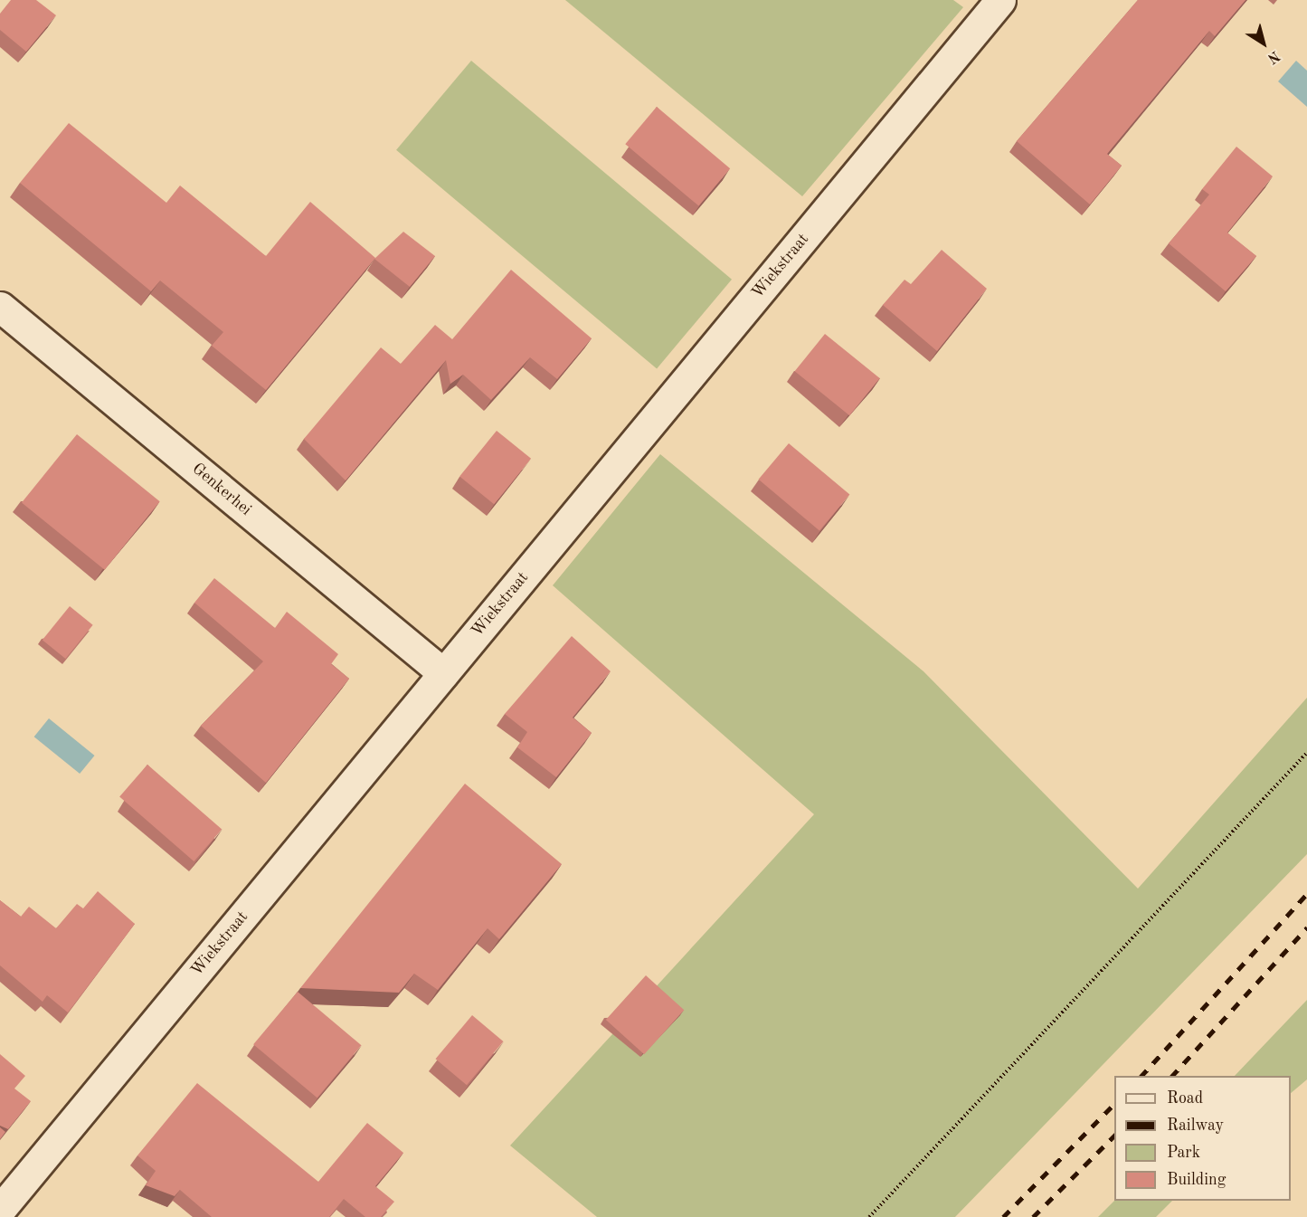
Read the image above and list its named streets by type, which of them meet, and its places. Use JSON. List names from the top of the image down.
{
  "streets": {
    "street": ["Wiekstraat", "Genkerhei"]
  },
  "crossings": [
    ["Wiekstraat", "Genkerhei"]
  ],
  "legend": [
    "Road",
    "Railway",
    "Park",
    "Building"
  ],
  "north": "bottom right"
}
